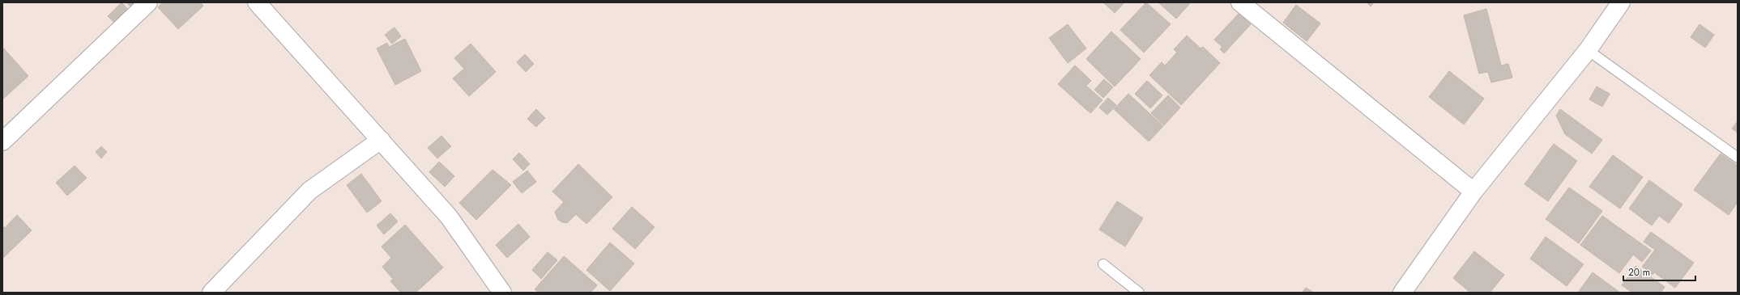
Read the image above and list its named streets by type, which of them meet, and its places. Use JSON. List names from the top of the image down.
{
  "scale_bar": "20 m"
}
